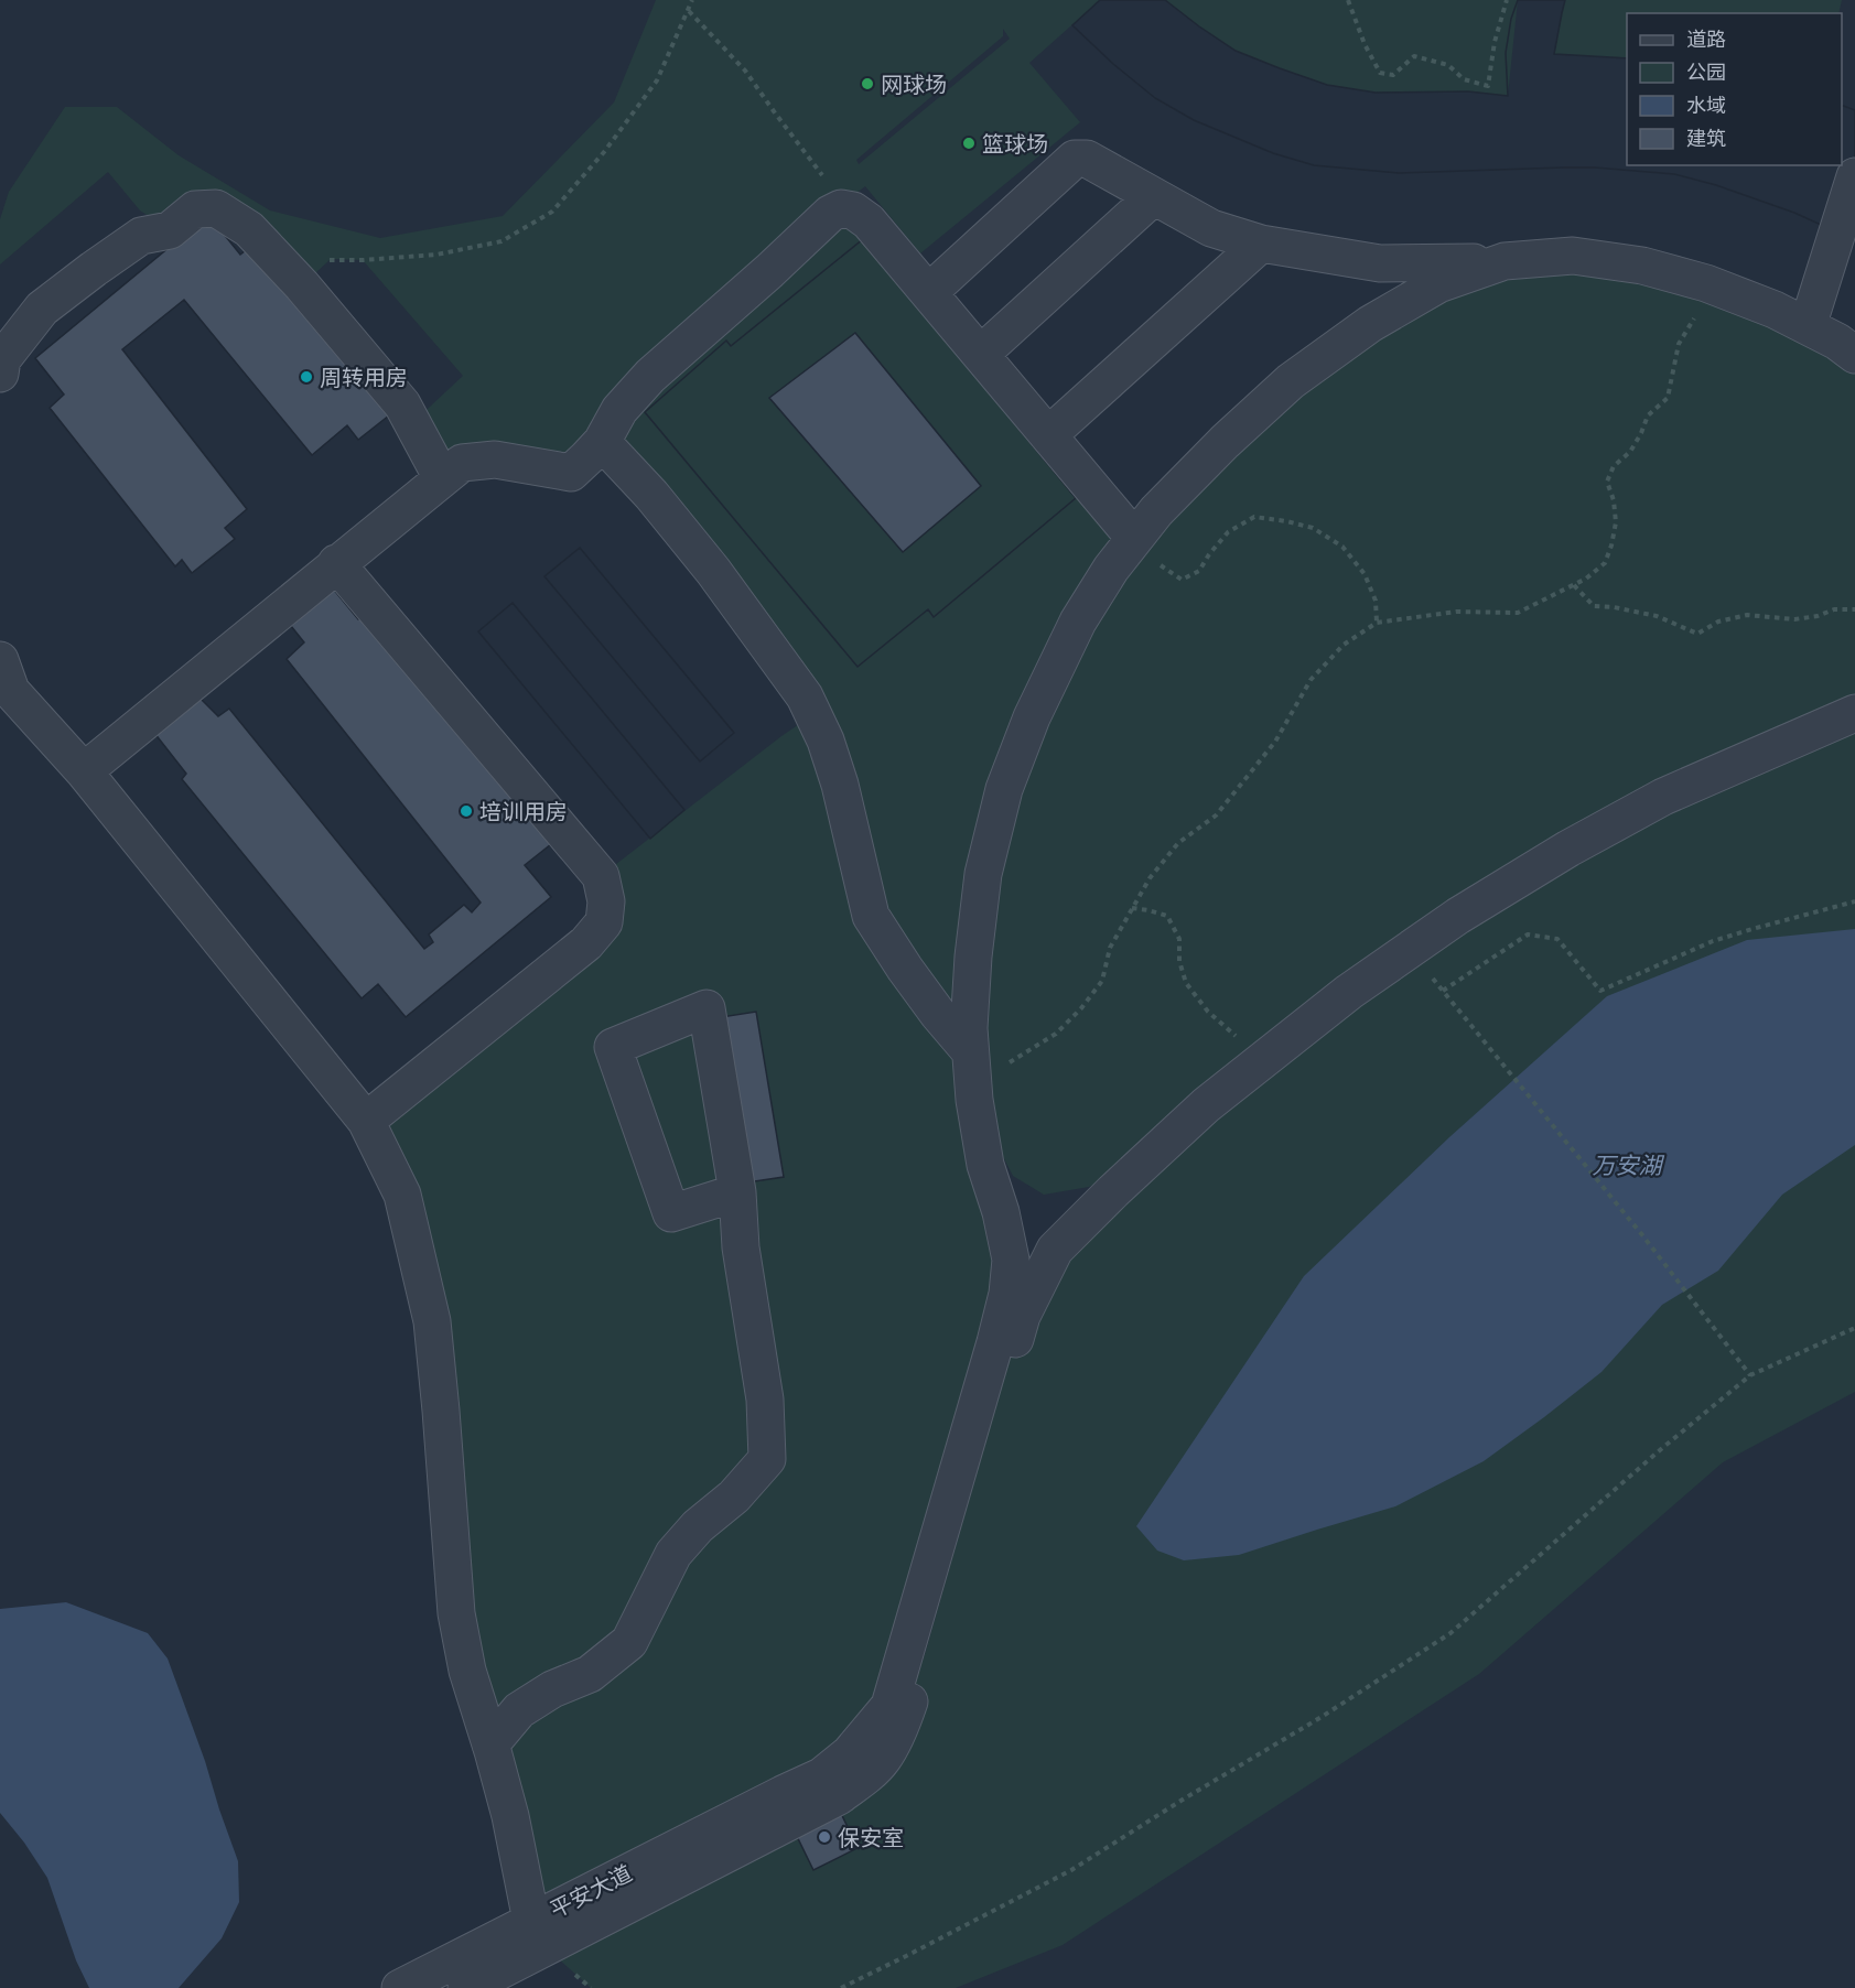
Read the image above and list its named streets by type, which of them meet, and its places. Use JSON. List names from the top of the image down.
{
  "streets": {
    "street": ["平安大道"]
  },
  "water": ["万安湖"],
  "places": [
    "网球场",
    "篮球场",
    "周转用房",
    "培训用房",
    "保安室"
  ],
  "legend": [
    "道路",
    "公园",
    "水域",
    "建筑"
  ]
}
